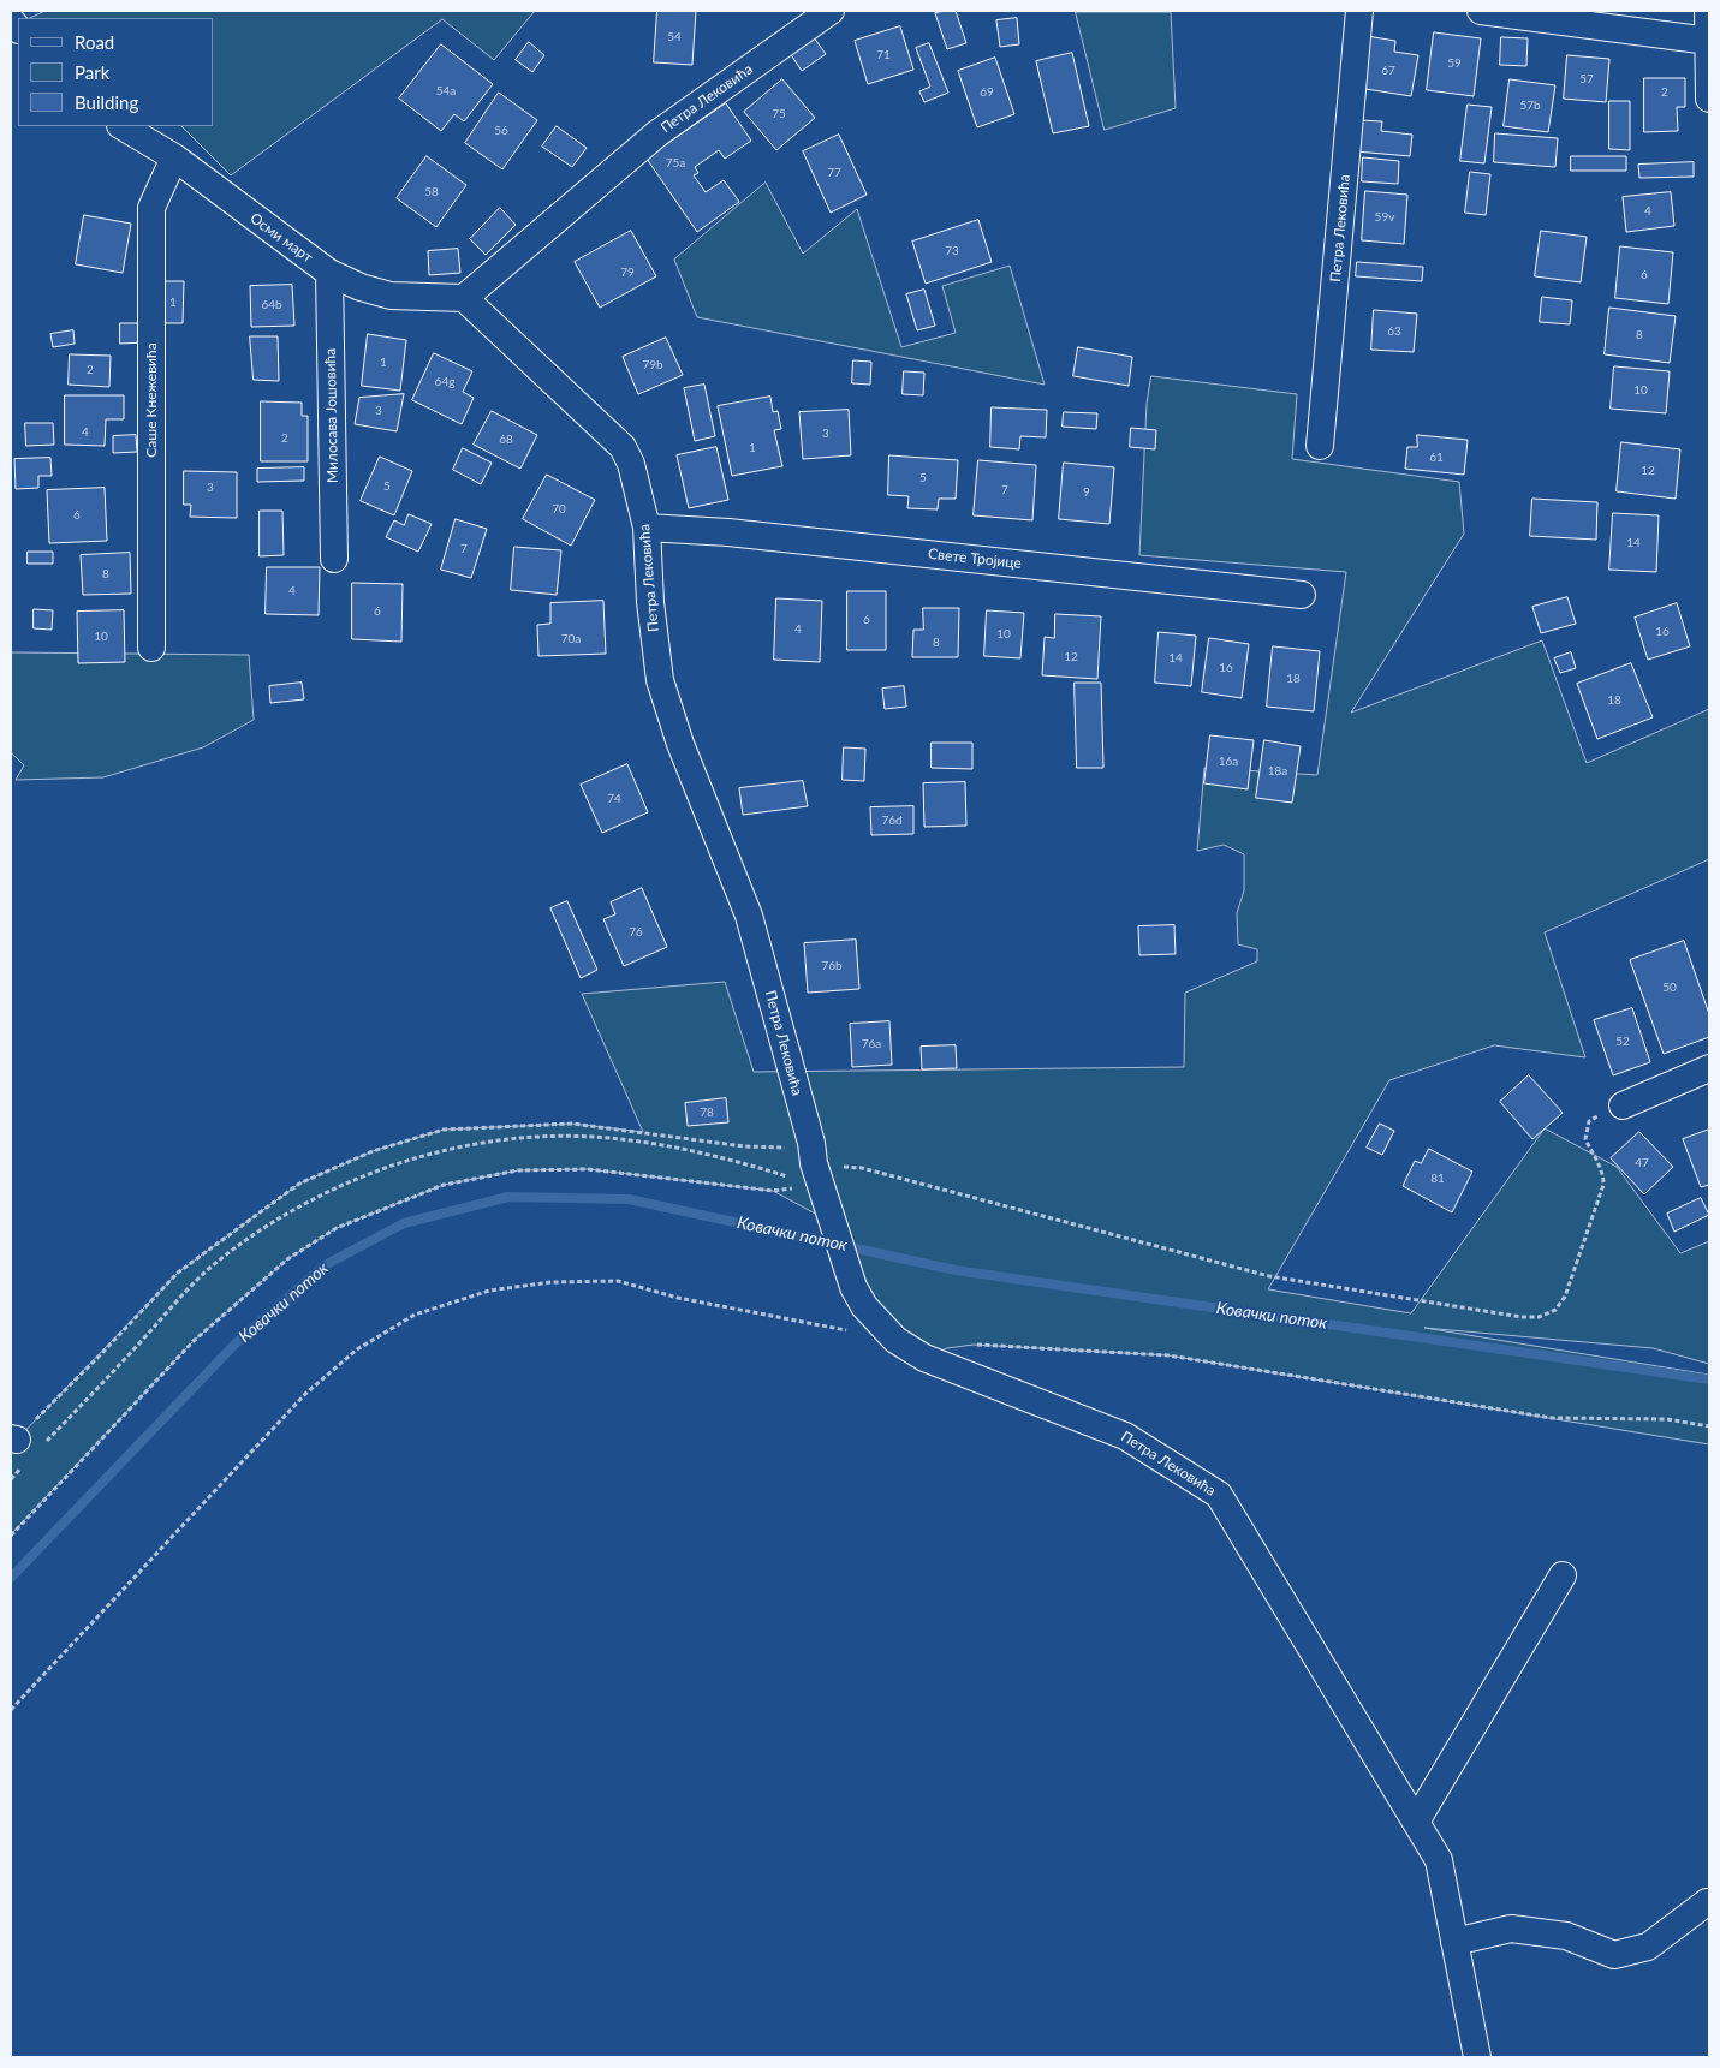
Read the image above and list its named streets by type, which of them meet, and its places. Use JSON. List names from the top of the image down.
{
  "streets": {
    "street": [
      "Петра Лековића",
      "Осми март",
      "Саше Кнежевића",
      "Милосава Јошовића",
      "Свете Тројице"
    ]
  },
  "crossings": [
    ["Петра Лековића", "Осми март"],
    ["Петра Лековића", "Свете Тројице"],
    ["Осми март", "Саше Кнежевића"],
    ["Осми март", "Милосава Јошовића"]
  ],
  "water": ["Ковачки поток"],
  "house_numbers": [
    "54",
    "71",
    "59",
    "67",
    "57",
    "54a",
    "69",
    "2",
    "57b",
    "75",
    "56",
    "75a",
    "77",
    "58",
    "4",
    "59v",
    "73",
    "79",
    "6",
    "1",
    "64b",
    "63",
    "8",
    "1",
    "79b",
    "2",
    "64g",
    "10",
    "3",
    "4",
    "3",
    "2",
    "68",
    "1",
    "61",
    "12",
    "5",
    "5",
    "3",
    "7",
    "9",
    "70",
    "6",
    "14",
    "7",
    "8",
    "4",
    "6",
    "6",
    "4",
    "16",
    "10",
    "10",
    "70a",
    "8",
    "12",
    "14",
    "16",
    "18",
    "18",
    "16a",
    "18a",
    "74",
    "76đ",
    "76",
    "76b",
    "50",
    "52",
    "76a",
    "78",
    "47",
    "81"
  ],
  "legend": ["Road", "Park", "Building"]
}
